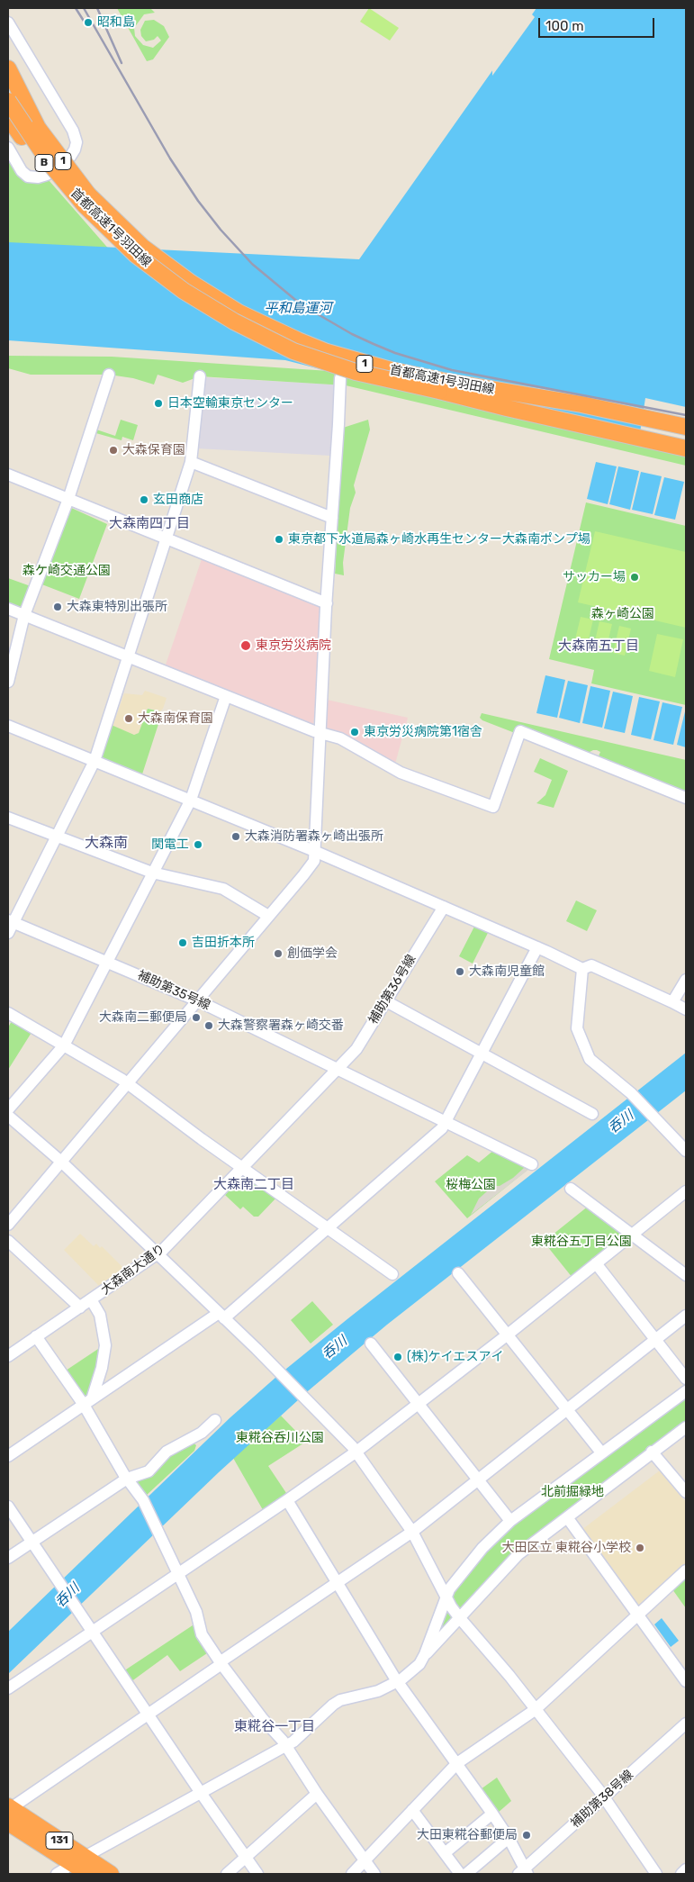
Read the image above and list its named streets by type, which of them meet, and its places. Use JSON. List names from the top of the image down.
{
  "streets": {
    "highway": [
      "1",
      "B",
      "首都高速1号羽田線",
      "131"
    ],
    "street": [
      "補助第36号線",
      "補助第35号線",
      "大森南大通り",
      "補助第38号線"
    ]
  },
  "crossings": [
    ["B", "首都高速1号羽田線"],
    ["補助第36号線", "補助第35号線"],
    ["補助第36号線", "大森南大通り"],
    ["補助第35号線", "大森南大通り"]
  ],
  "districts": [
    "大森南四丁目",
    "大森南五丁目",
    "大森南",
    "大森南二丁目",
    "東糀谷一丁目"
  ],
  "water": ["平和島運河", "呑川"],
  "parks": [
    "森ケ崎交通公園",
    "森ヶ崎公園",
    "桜梅公園",
    "東糀谷五丁目公園",
    "東糀谷呑川公園",
    "北前掘緑地"
  ],
  "places": [
    "昭和島",
    "日本空輸東京センター",
    "大森保育園",
    "玄田商店",
    "東京都下水道局森ヶ崎水再生センター大森南ポンプ場",
    "サッカー場",
    "大森東特別出張所",
    "東京労災病院",
    "大森南保育園",
    "東京労災病院第1宿舎",
    "大森消防署森ヶ崎出張所",
    "関電工",
    "吉田折本所",
    "創価学会",
    "大森南児童館",
    "大森南二郵便局",
    "大森警察署森ヶ崎交番",
    "(株)ケイエスアイ",
    "大田区立 東糀谷小学校",
    "大田東糀谷郵便局"
  ],
  "scale_bar": "100 m"
}
